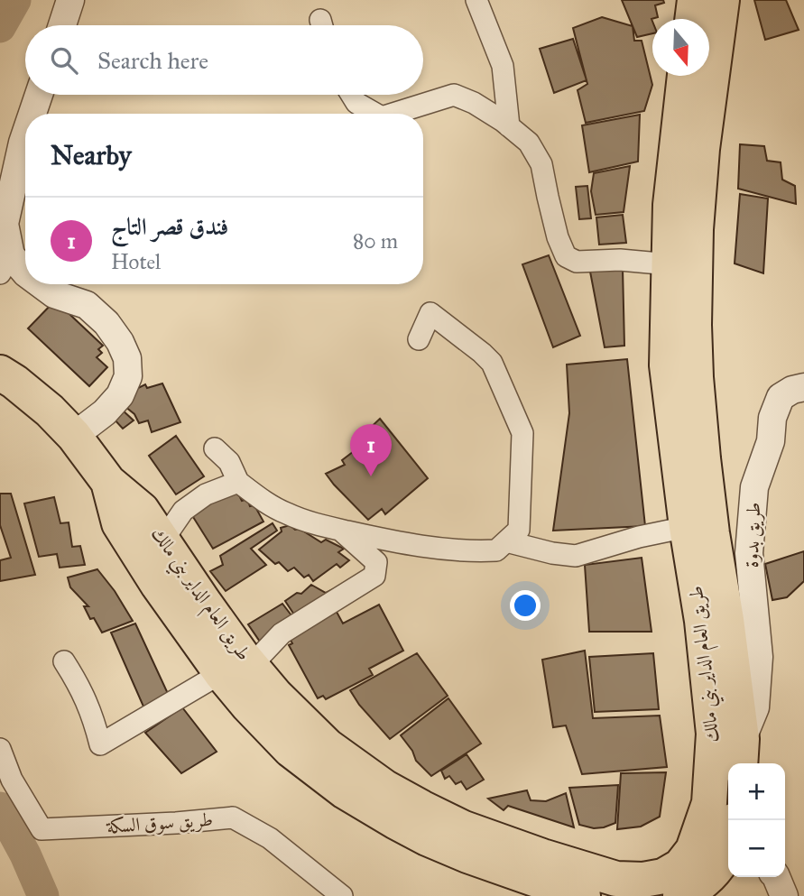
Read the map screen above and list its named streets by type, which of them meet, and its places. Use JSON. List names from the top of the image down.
{
  "streets": {
    "highway": ["طريق العام الداير بني مالك"],
    "street": ["طريق بدوة", "طريق سوق السكة"]
  },
  "crossings": [
    ["طريق بدوة", "طريق العام الداير بني مالك"]
  ],
  "north": "bottom",
  "page": {
    "search": "Search here",
    "heading": "Nearby",
    "list": [
      {
        "mark": "1",
        "name": "فندق قصر التاج",
        "note": "Hotel",
        "value": "80 m"
      }
    ],
    "pins": "1",
    "map_buttons": ["+", "−"]
  }
}
